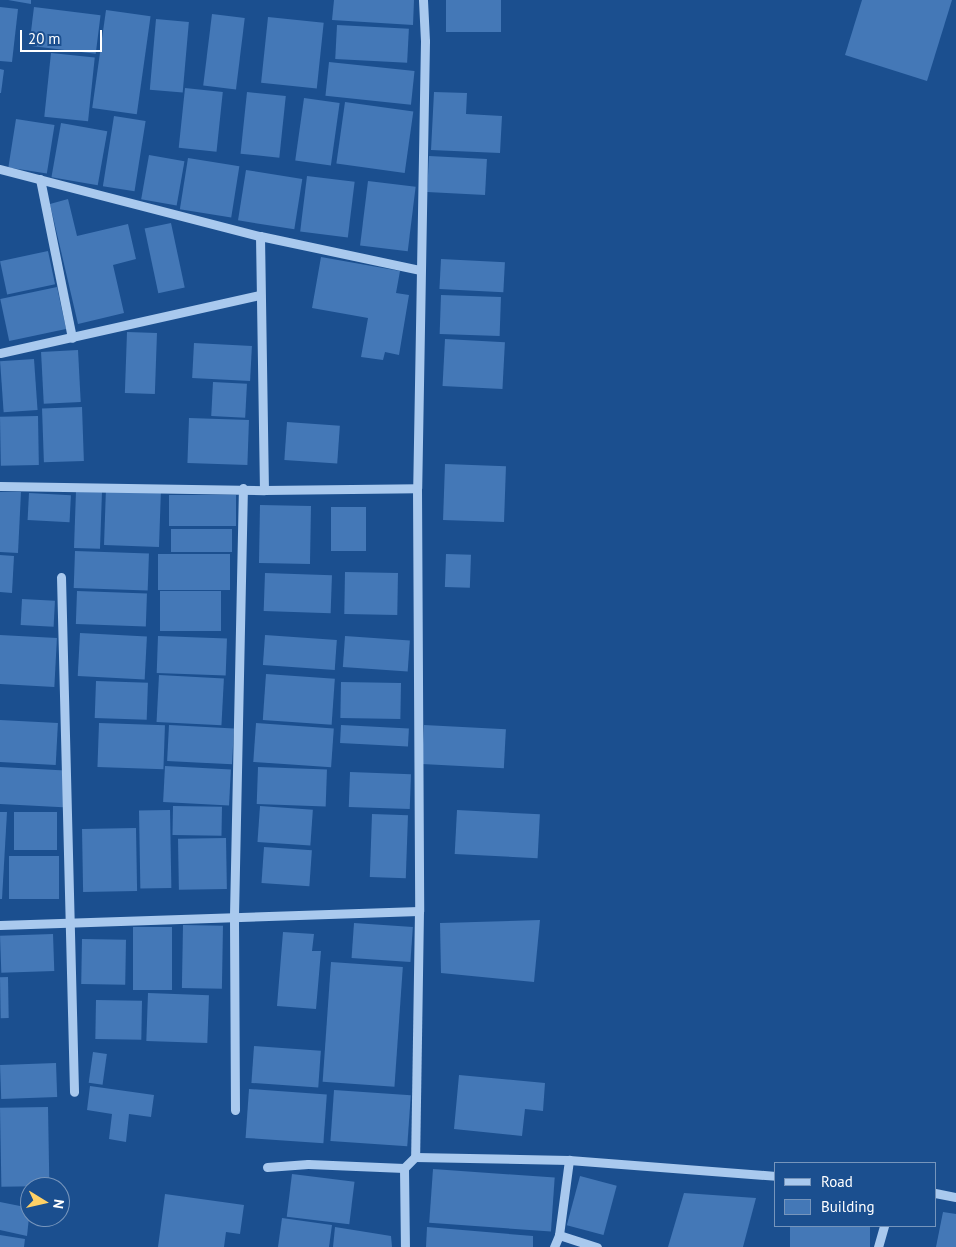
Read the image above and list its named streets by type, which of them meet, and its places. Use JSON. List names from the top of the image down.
{
  "legend": ["Road", "Building"],
  "scale_bar": "20 m",
  "north": "right"
}
